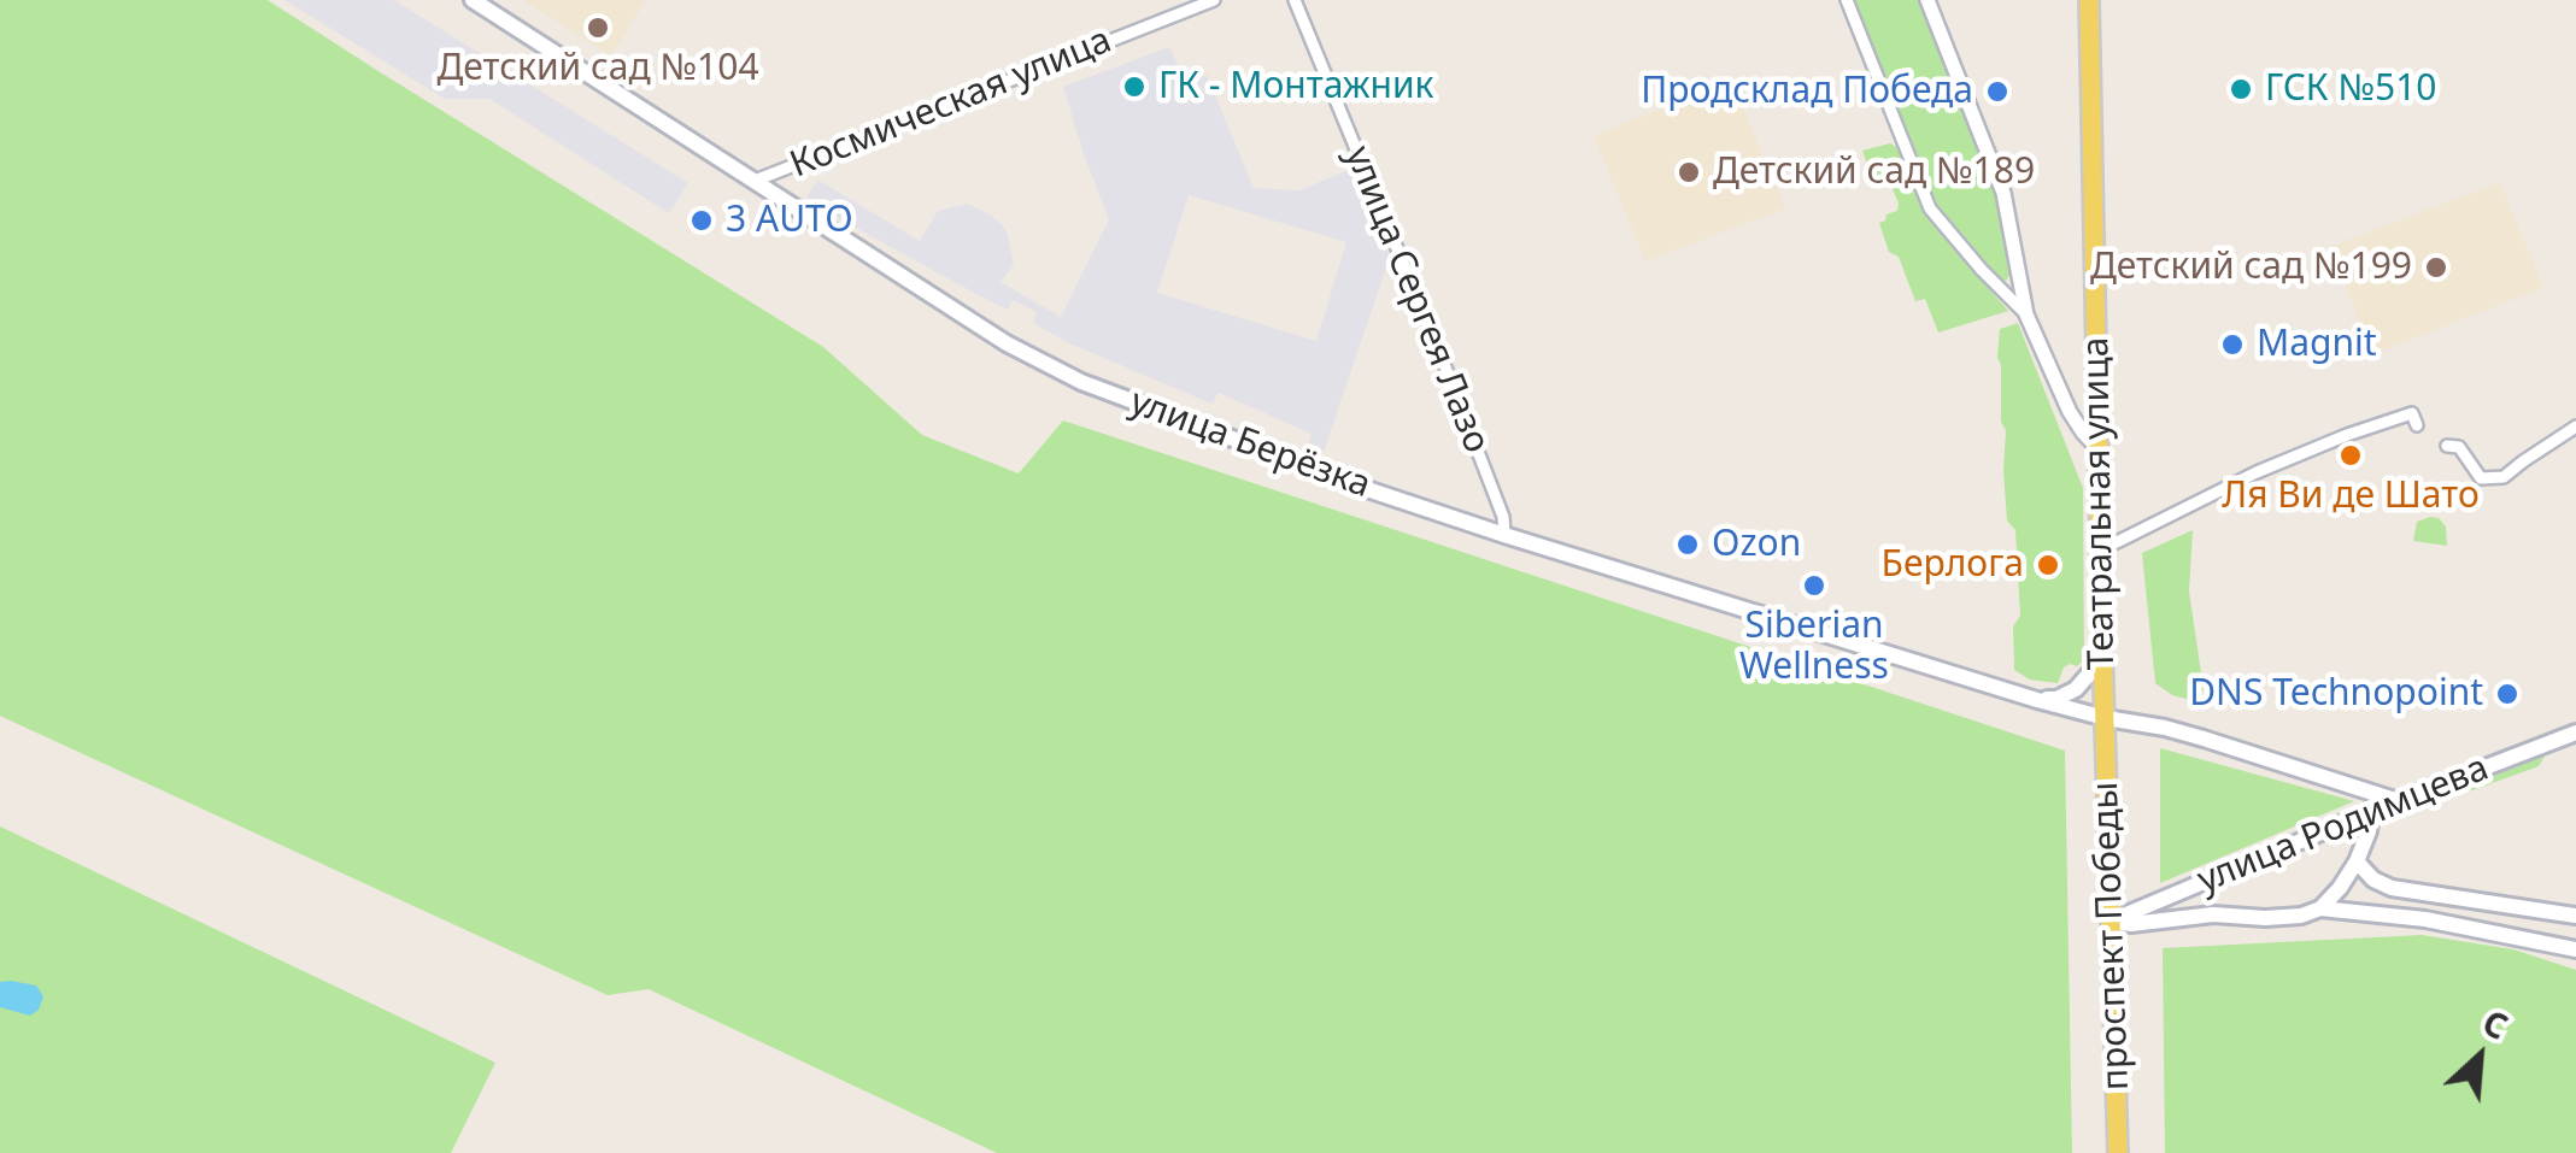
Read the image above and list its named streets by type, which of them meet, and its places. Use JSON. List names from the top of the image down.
{
  "streets": {
    "main road": [
      "улица Берёзка",
      "Театральная улица",
      "улица Родимцева",
      "проспект Победы"
    ],
    "street": ["Космическая улица", "улица Сергея Лазо"]
  },
  "crossings": [
    ["Космическая улица", "улица Берёзка"],
    ["улица Сергея Лазо", "улица Берёзка"],
    ["улица Берёзка", "Театральная улица"],
    ["улица Берёзка", "улица Родимцева"],
    ["улица Берёзка", "проспект Победы"],
    ["Театральная улица", "проспект Победы"],
    ["улица Родимцева", "проспект Победы"]
  ],
  "places": [
    "Детский сад №104",
    "ГК - Монтажник",
    "ГСК №510",
    "Продсклад Победа",
    "Детский сад №189",
    "3 AUTO",
    "Детский сад №199",
    "Magnit",
    "Ля Ви де Шато",
    "Ozon",
    "Берлога",
    "Siberian Wellness",
    "DNS Technopoint"
  ],
  "north": "top right"
}
